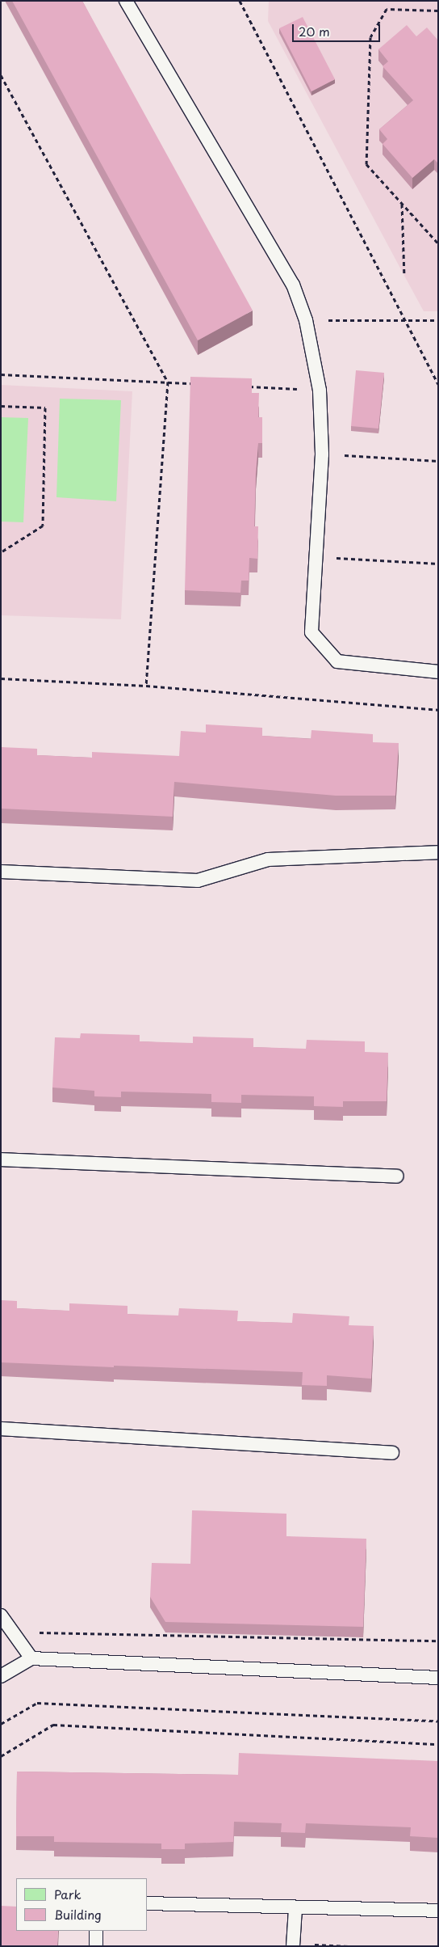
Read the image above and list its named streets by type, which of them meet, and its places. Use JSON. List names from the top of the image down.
{
  "legend": ["Park", "Building"],
  "scale_bar": "20 m"
}
